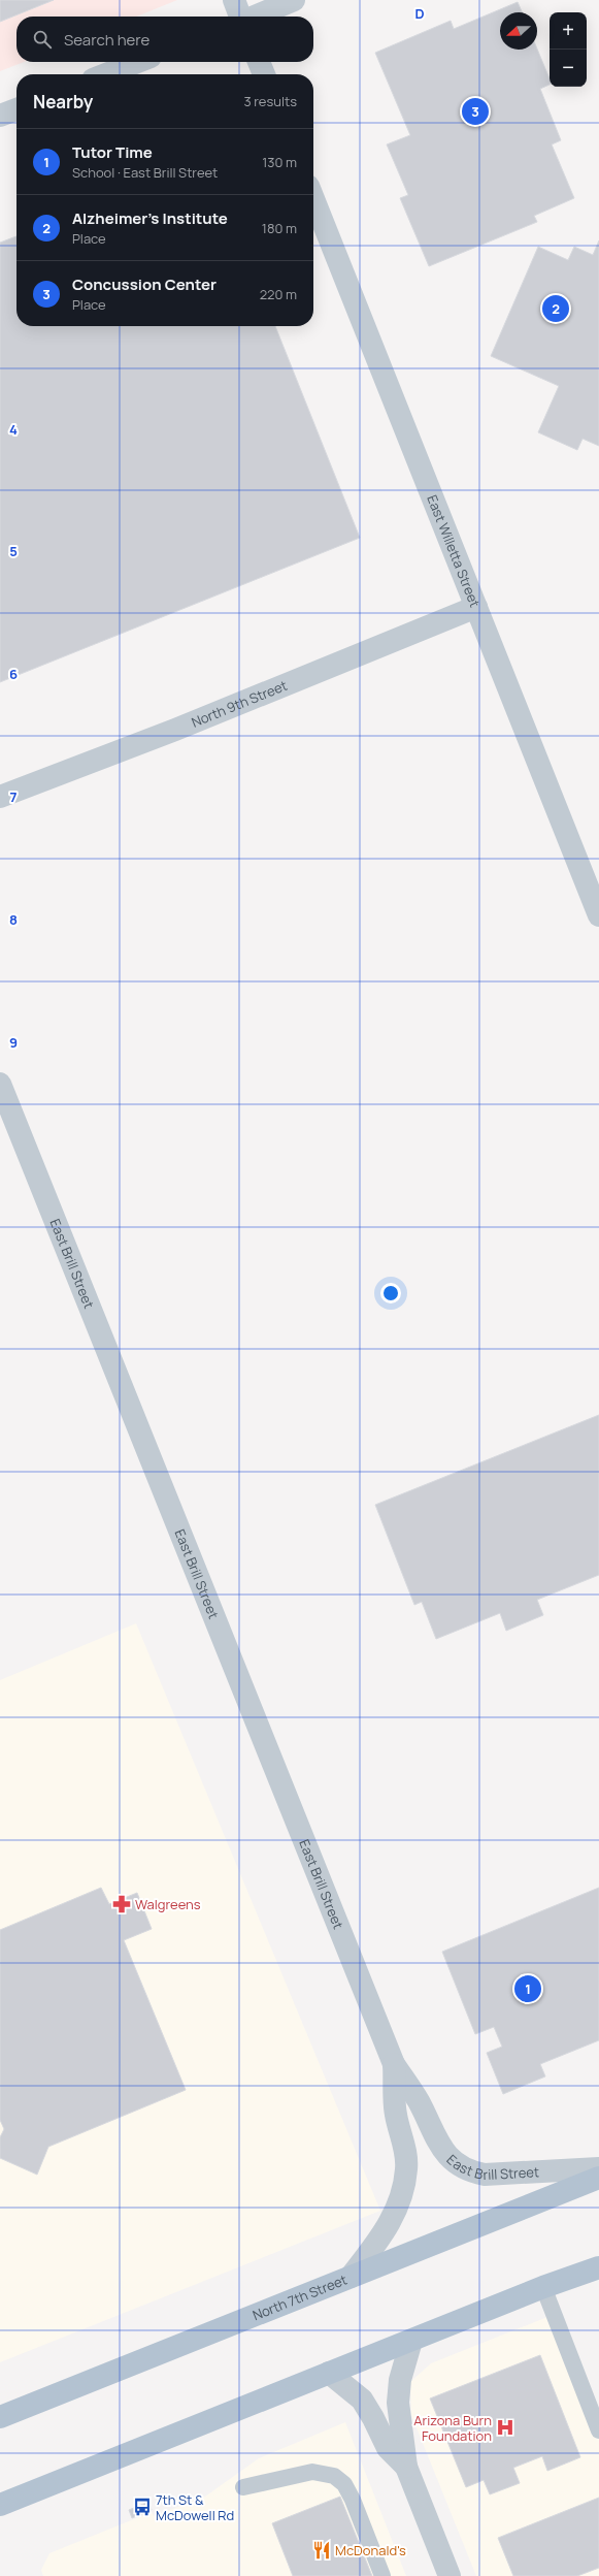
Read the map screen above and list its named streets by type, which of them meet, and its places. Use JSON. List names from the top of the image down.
{
  "streets": {
    "main road": ["North 7th Street"],
    "street": ["East Willetta Street", "North 9th Street", "East Brill Street"]
  },
  "crossings": [
    ["East Willetta Street", "North 9th Street"],
    ["East Brill Street", "North 7th Street"]
  ],
  "places": {
    "pharmacy": ["Walgreens"],
    "hospital": ["Arizona Burn Foundation"],
    "bus stop": ["7th St & McDowell Rd"],
    "restaurant": ["McDonald's"]
  },
  "north": "left",
  "page": {
    "map_buttons": ["+", "−"],
    "search": "Search here",
    "heading": ["Nearby", "3 results"],
    "pins": ["3", "2", "1"],
    "list": [
      {
        "mark": "1",
        "name": "Tutor Time",
        "note": "School · East Brill Street",
        "value": "130 m"
      },
      {
        "mark": "2",
        "name": "Alzheimer’s Institute",
        "note": "Place",
        "value": "180 m"
      },
      {
        "mark": "3",
        "name": "Concussion Center",
        "note": "Place",
        "value": "220 m"
      }
    ]
  },
  "grid": {
    "columns": ["D"],
    "rows": [
      "4",
      "5",
      "6",
      "7",
      "8",
      "9"
    ]
  }
}
